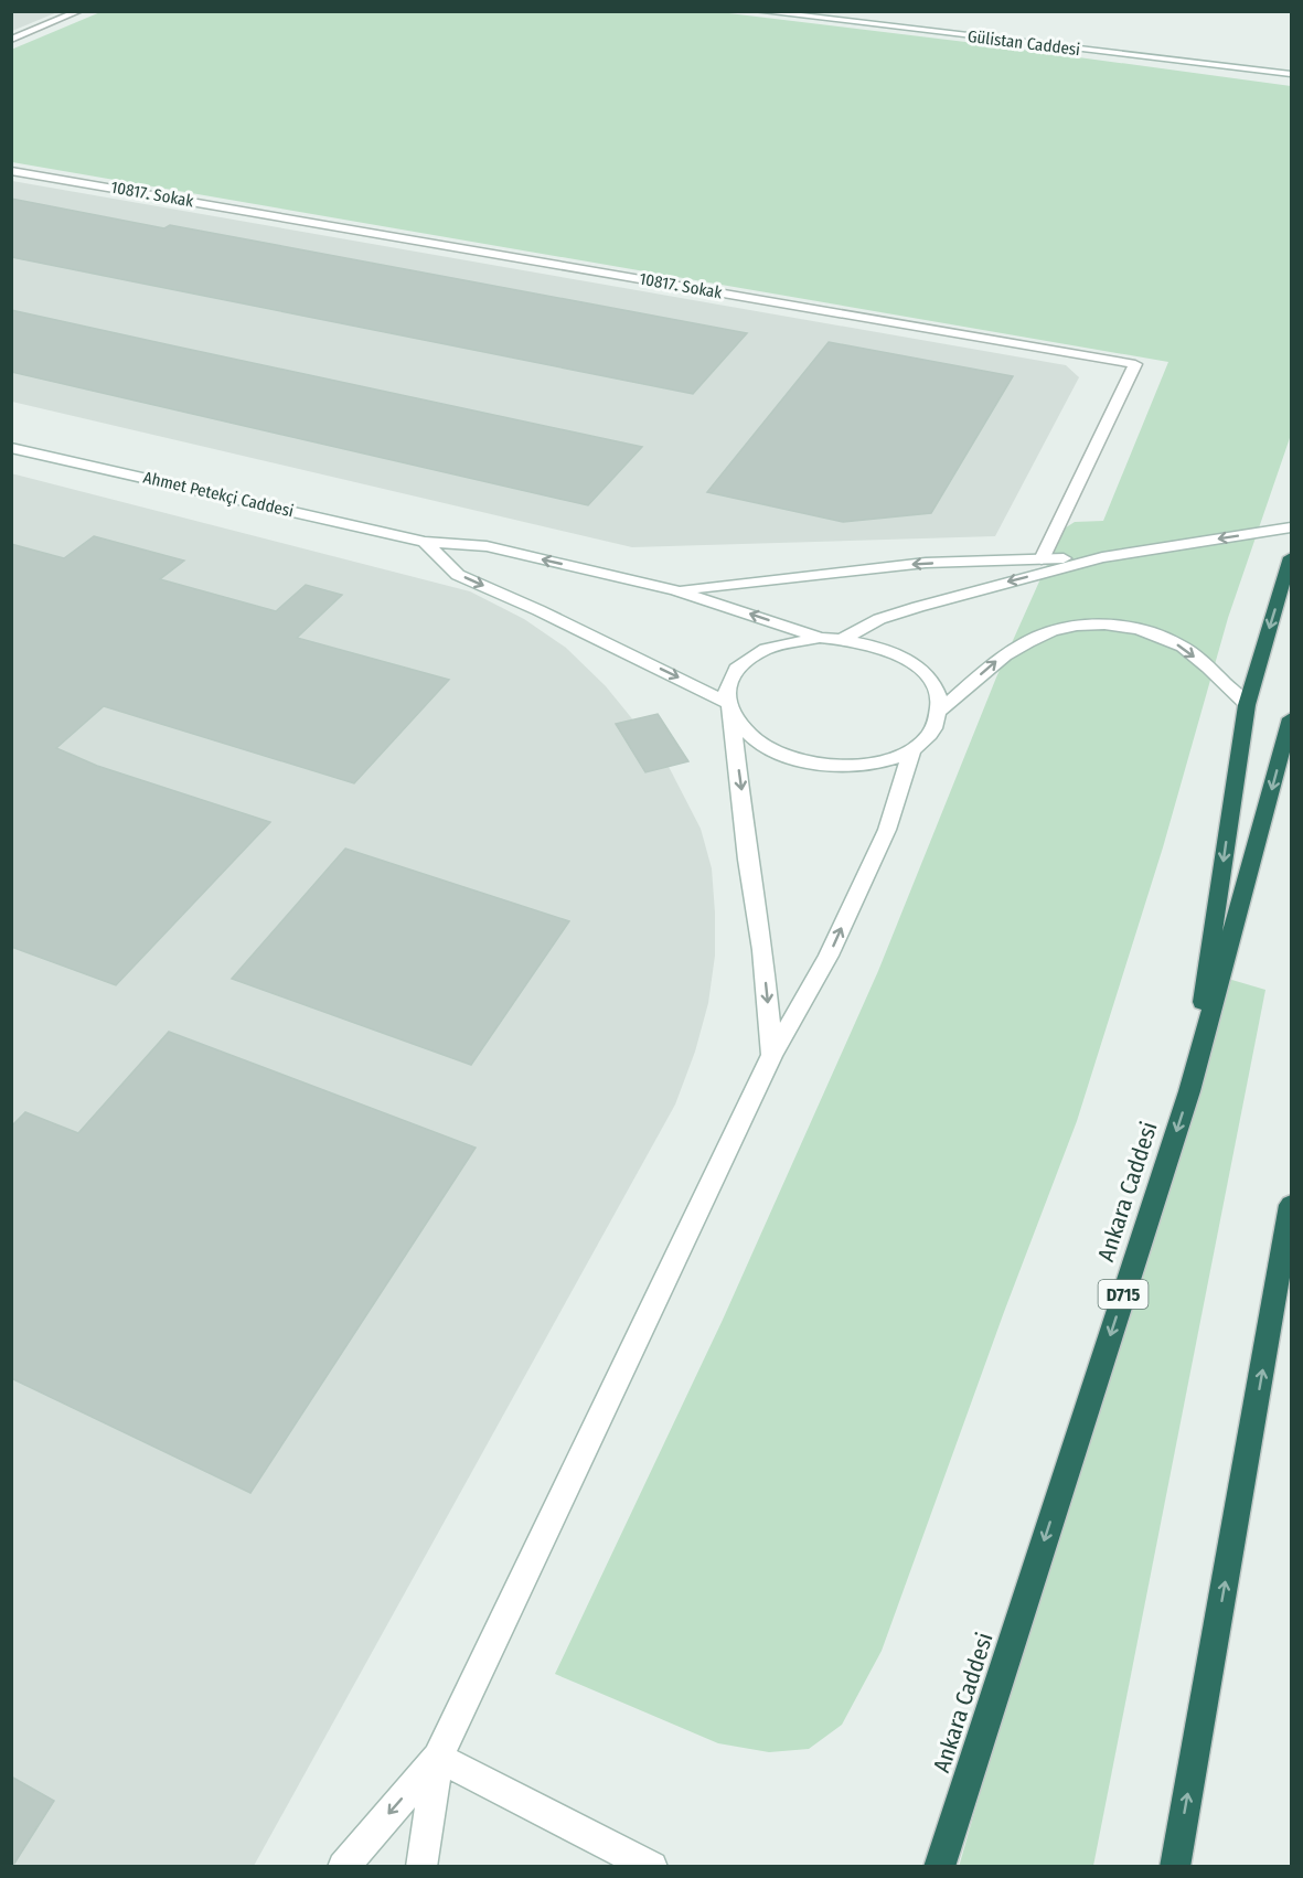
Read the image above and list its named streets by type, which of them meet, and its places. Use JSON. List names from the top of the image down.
{
  "streets": {
    "highway": ["Ankara Caddesi", "D715"],
    "street": ["Gülistan Caddesi", "10817. Sokak", "Ahmet Petekçi Caddesi"]
  }
}
